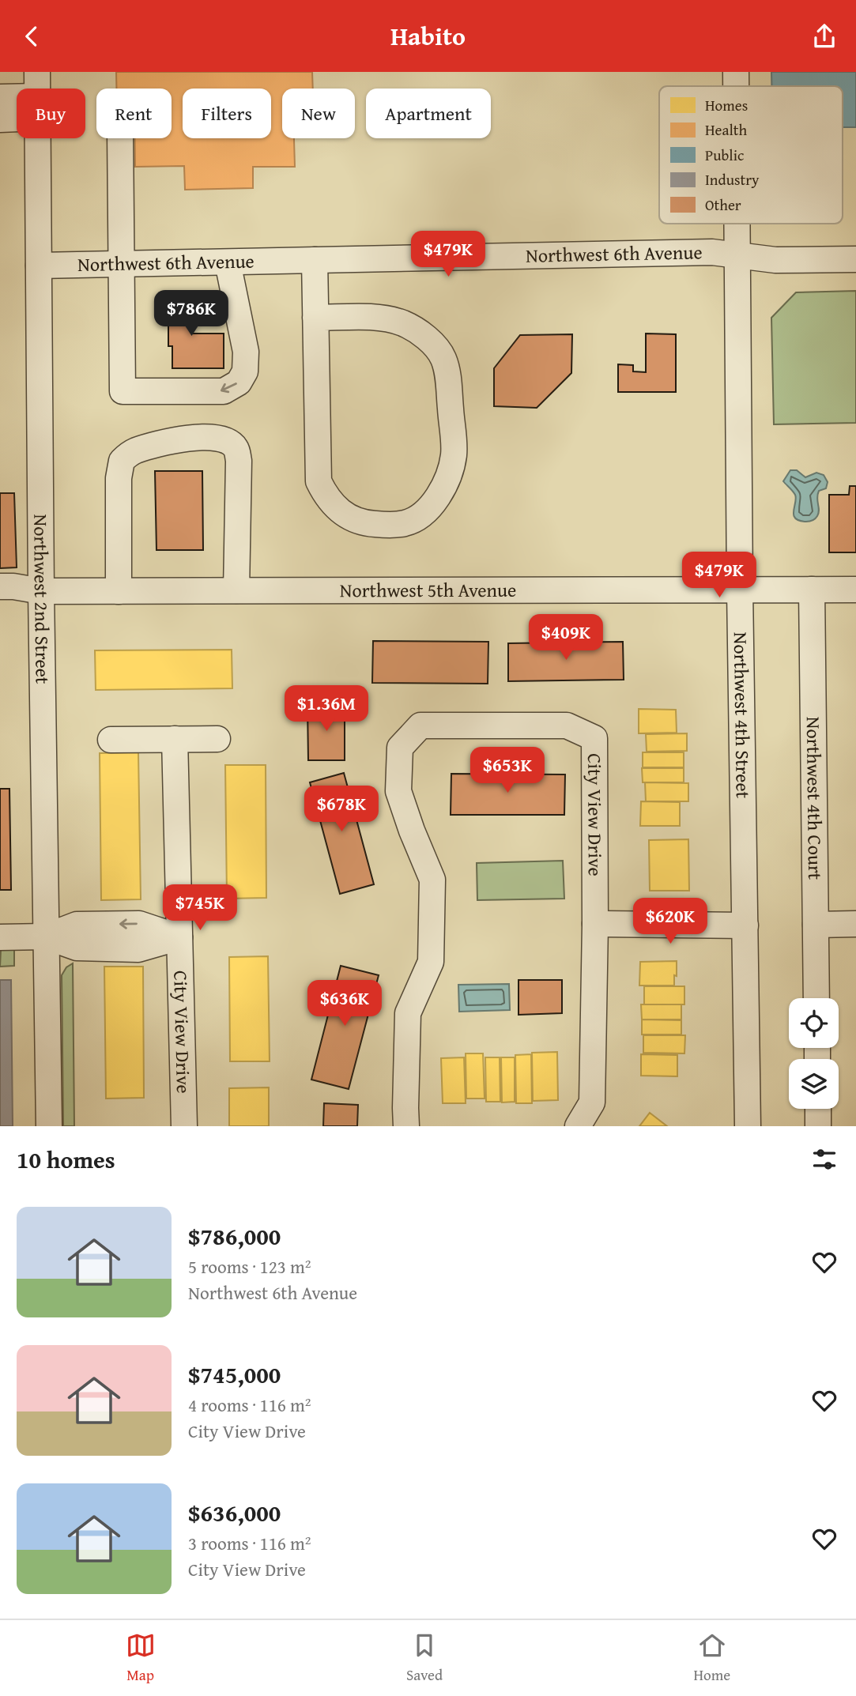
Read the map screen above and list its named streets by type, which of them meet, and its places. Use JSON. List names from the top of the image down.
{
  "streets": {
    "street": [
      "Northwest 6th Avenue",
      "Northwest 5th Avenue",
      "Northwest 2nd Street",
      "Northwest 4th Street",
      "Northwest 4th Court",
      "City View Drive"
    ]
  },
  "crossings": [
    ["Northwest 6th Avenue", "Northwest 2nd Street"],
    ["Northwest 6th Avenue", "Northwest 4th Street"],
    ["Northwest 5th Avenue", "Northwest 2nd Street"],
    ["Northwest 5th Avenue", "Northwest 4th Street"],
    ["Northwest 5th Avenue", "Northwest 4th Court"]
  ],
  "legend": [
    "Homes",
    "Health",
    "Public",
    "Industry",
    "Other"
  ],
  "page": {
    "header": "Habito",
    "chip": [
      "Buy",
      "Rent",
      "Filters",
      "New",
      "Apartment"
    ],
    "price": [
      "$479K",
      "$786K",
      "$479K",
      "$409K",
      "$1.36M",
      "$653K",
      "$678K",
      "$745K",
      "$620K",
      "$636K"
    ],
    "heading": "10 homes",
    "list": [
      {
        "name": "$786,000",
        "note": "5 rooms · 123 m² · Northwest 6th Avenue"
      },
      {
        "name": "$745,000",
        "note": "4 rooms · 116 m² · City View Drive"
      },
      {
        "name": "$636,000",
        "note": "3 rooms · 116 m² · City View Drive"
      }
    ],
    "tabs": ["Map", "Saved", "Home"]
  }
}
